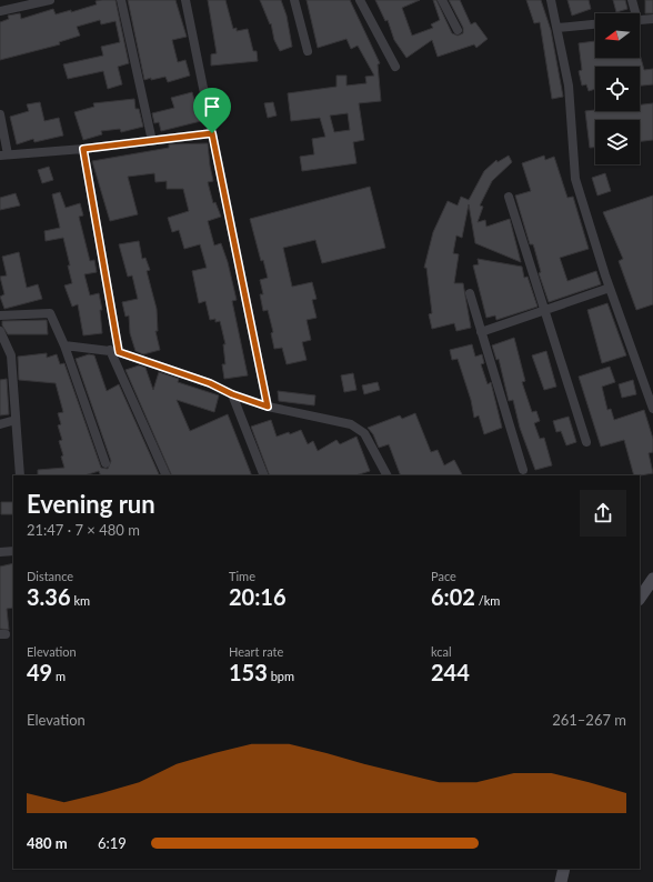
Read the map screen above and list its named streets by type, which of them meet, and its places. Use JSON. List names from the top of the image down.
{
  "north": "left",
  "page": {
    "heading": ["Evening run", "21:47 · 7 × 480 m"],
    "stats": [
      ["Distance", "3.36 km"],
      ["Time", "20:16"],
      ["Pace", "6:02 /km"],
      ["Elevation", "49 m"],
      ["Heart rate", "153 bpm"],
      ["kcal", "244"]
    ],
    "chart": ["Elevation", "261–267 m"],
    "list": [
      {
        "name": "480 m",
        "note": "6:19"
      }
    ]
  }
}
